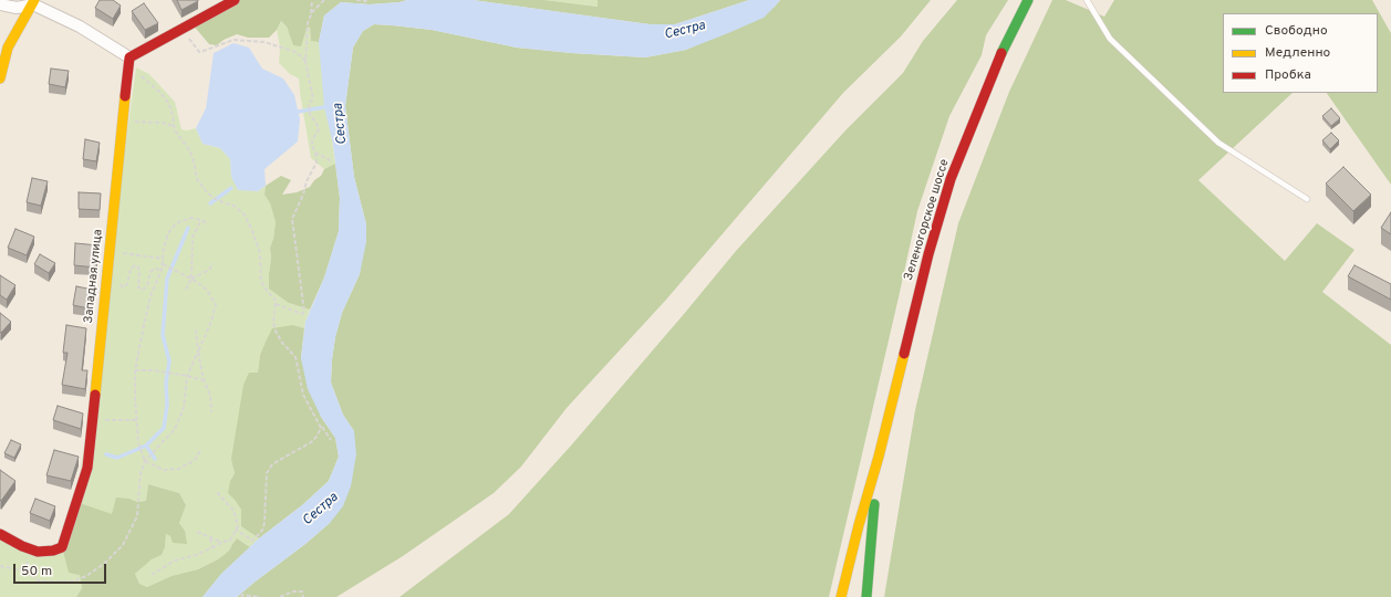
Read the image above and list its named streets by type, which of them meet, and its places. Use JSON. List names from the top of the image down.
{
  "streets": {
    "main road": ["Зеленогорское шоссе", "Западная улица"]
  },
  "water": ["Сестра"],
  "legend": ["Свободно", "Медленно", "Пробка"],
  "scale_bar": "50 m"
}
